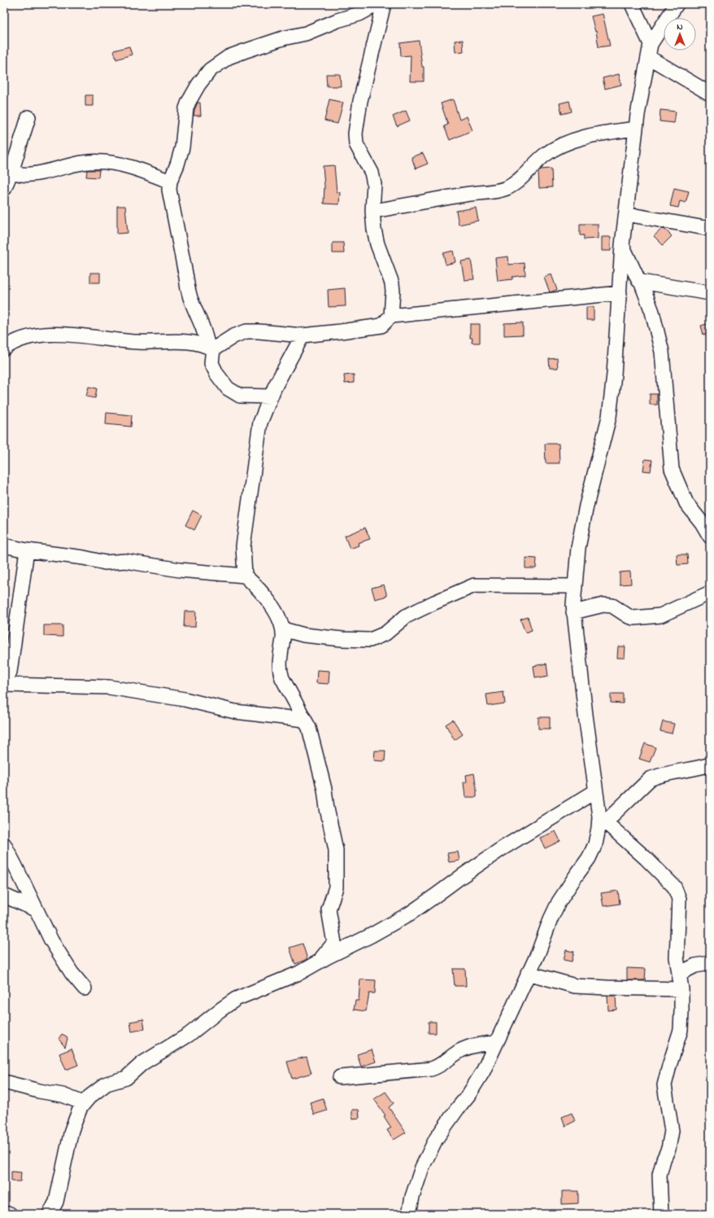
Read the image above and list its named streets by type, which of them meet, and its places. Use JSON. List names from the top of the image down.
{
  "north": "top"
}
